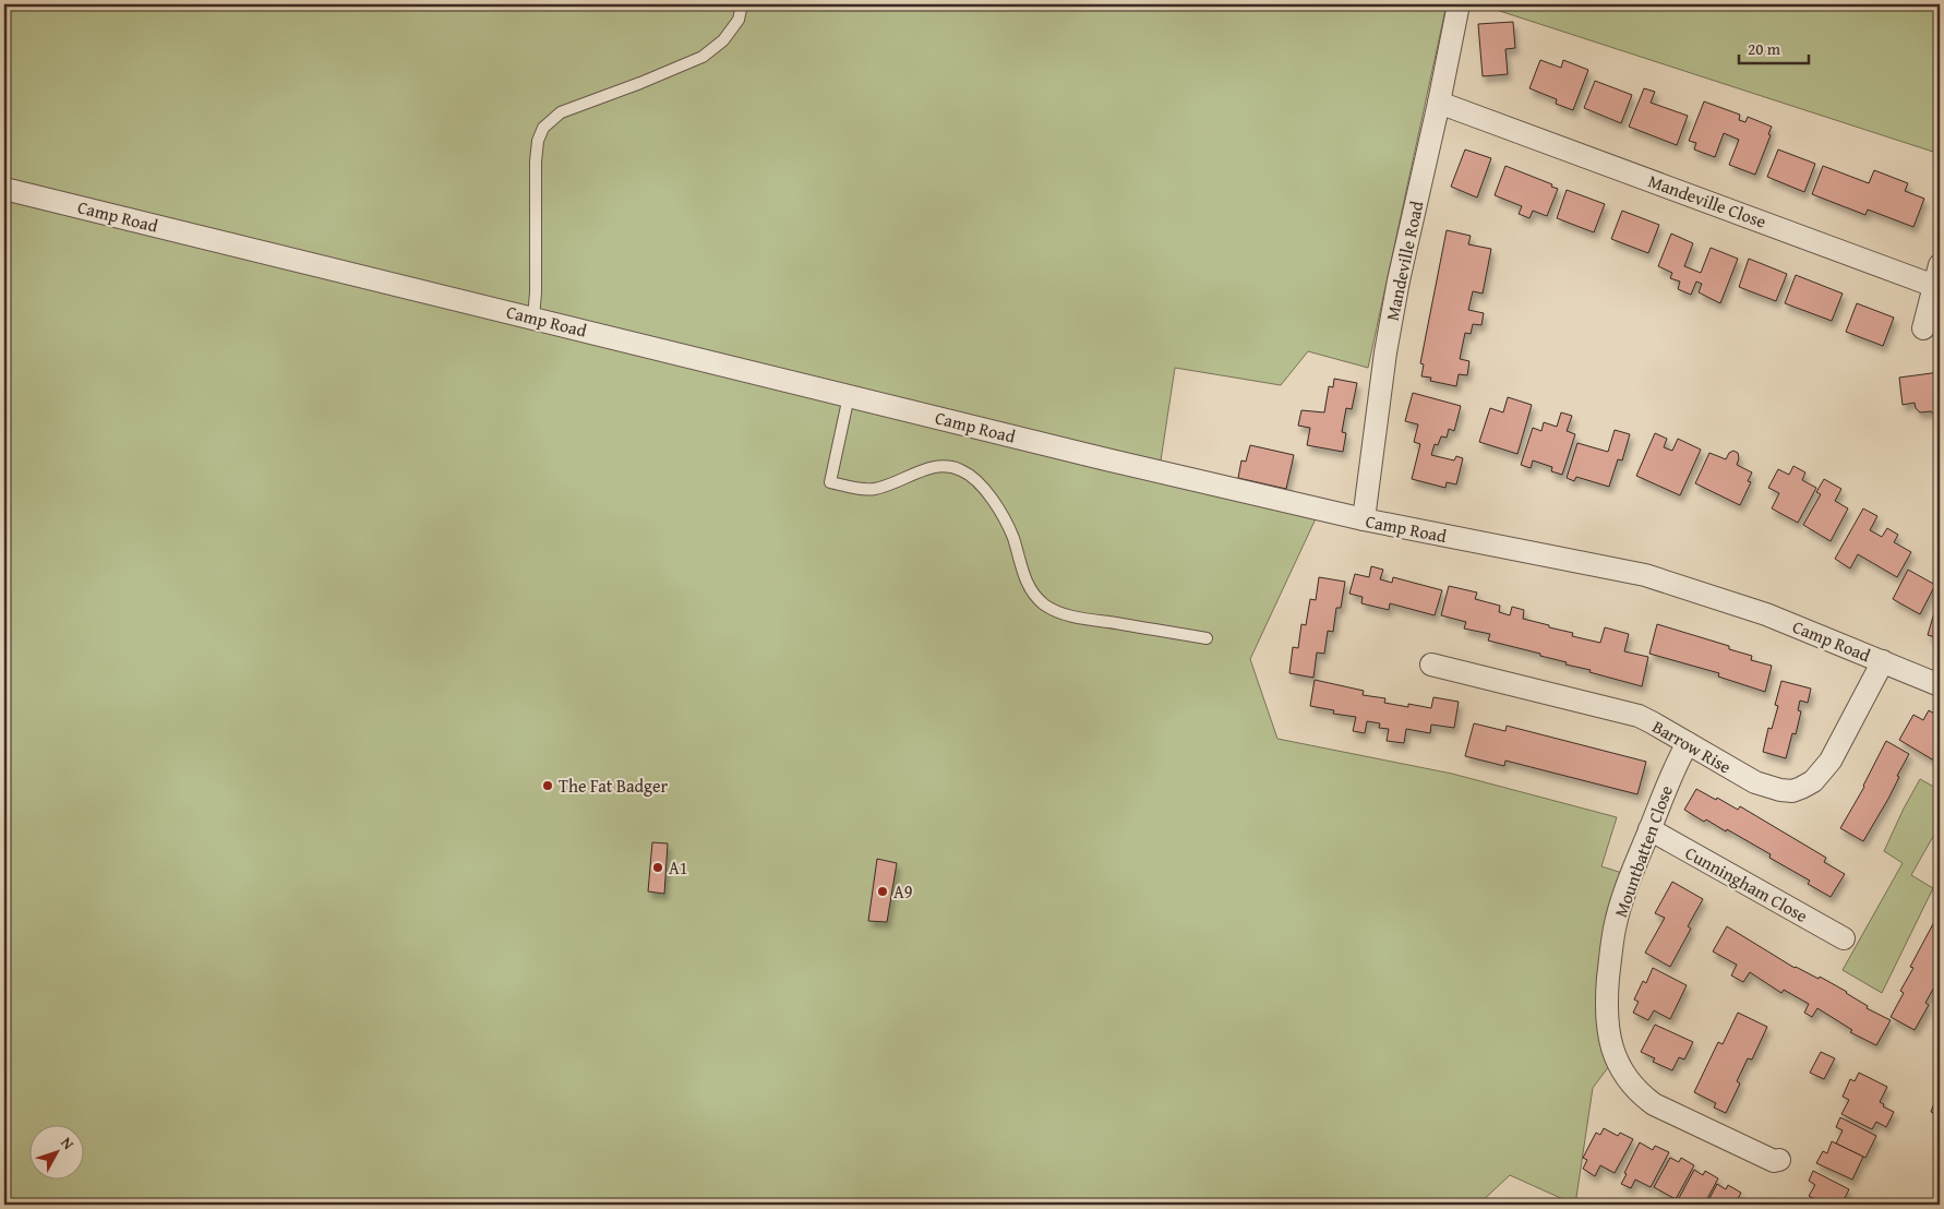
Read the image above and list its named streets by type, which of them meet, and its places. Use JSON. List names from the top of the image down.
{
  "streets": {
    "street": [
      "Mandeville Close",
      "Camp Road",
      "Mandeville Road",
      "Barrow Rise",
      "Mountbatten Close",
      "Cunningham Close"
    ]
  },
  "crossings": [
    ["Mandeville Close", "Mandeville Road"],
    ["Camp Road", "Mandeville Road"],
    ["Camp Road", "Barrow Rise"],
    ["Barrow Rise", "Mountbatten Close"],
    ["Mountbatten Close", "Cunningham Close"]
  ],
  "places": ["The Fat Badger", "A1", "A9"],
  "scale_bar": "20 m",
  "north": "top right"
}
